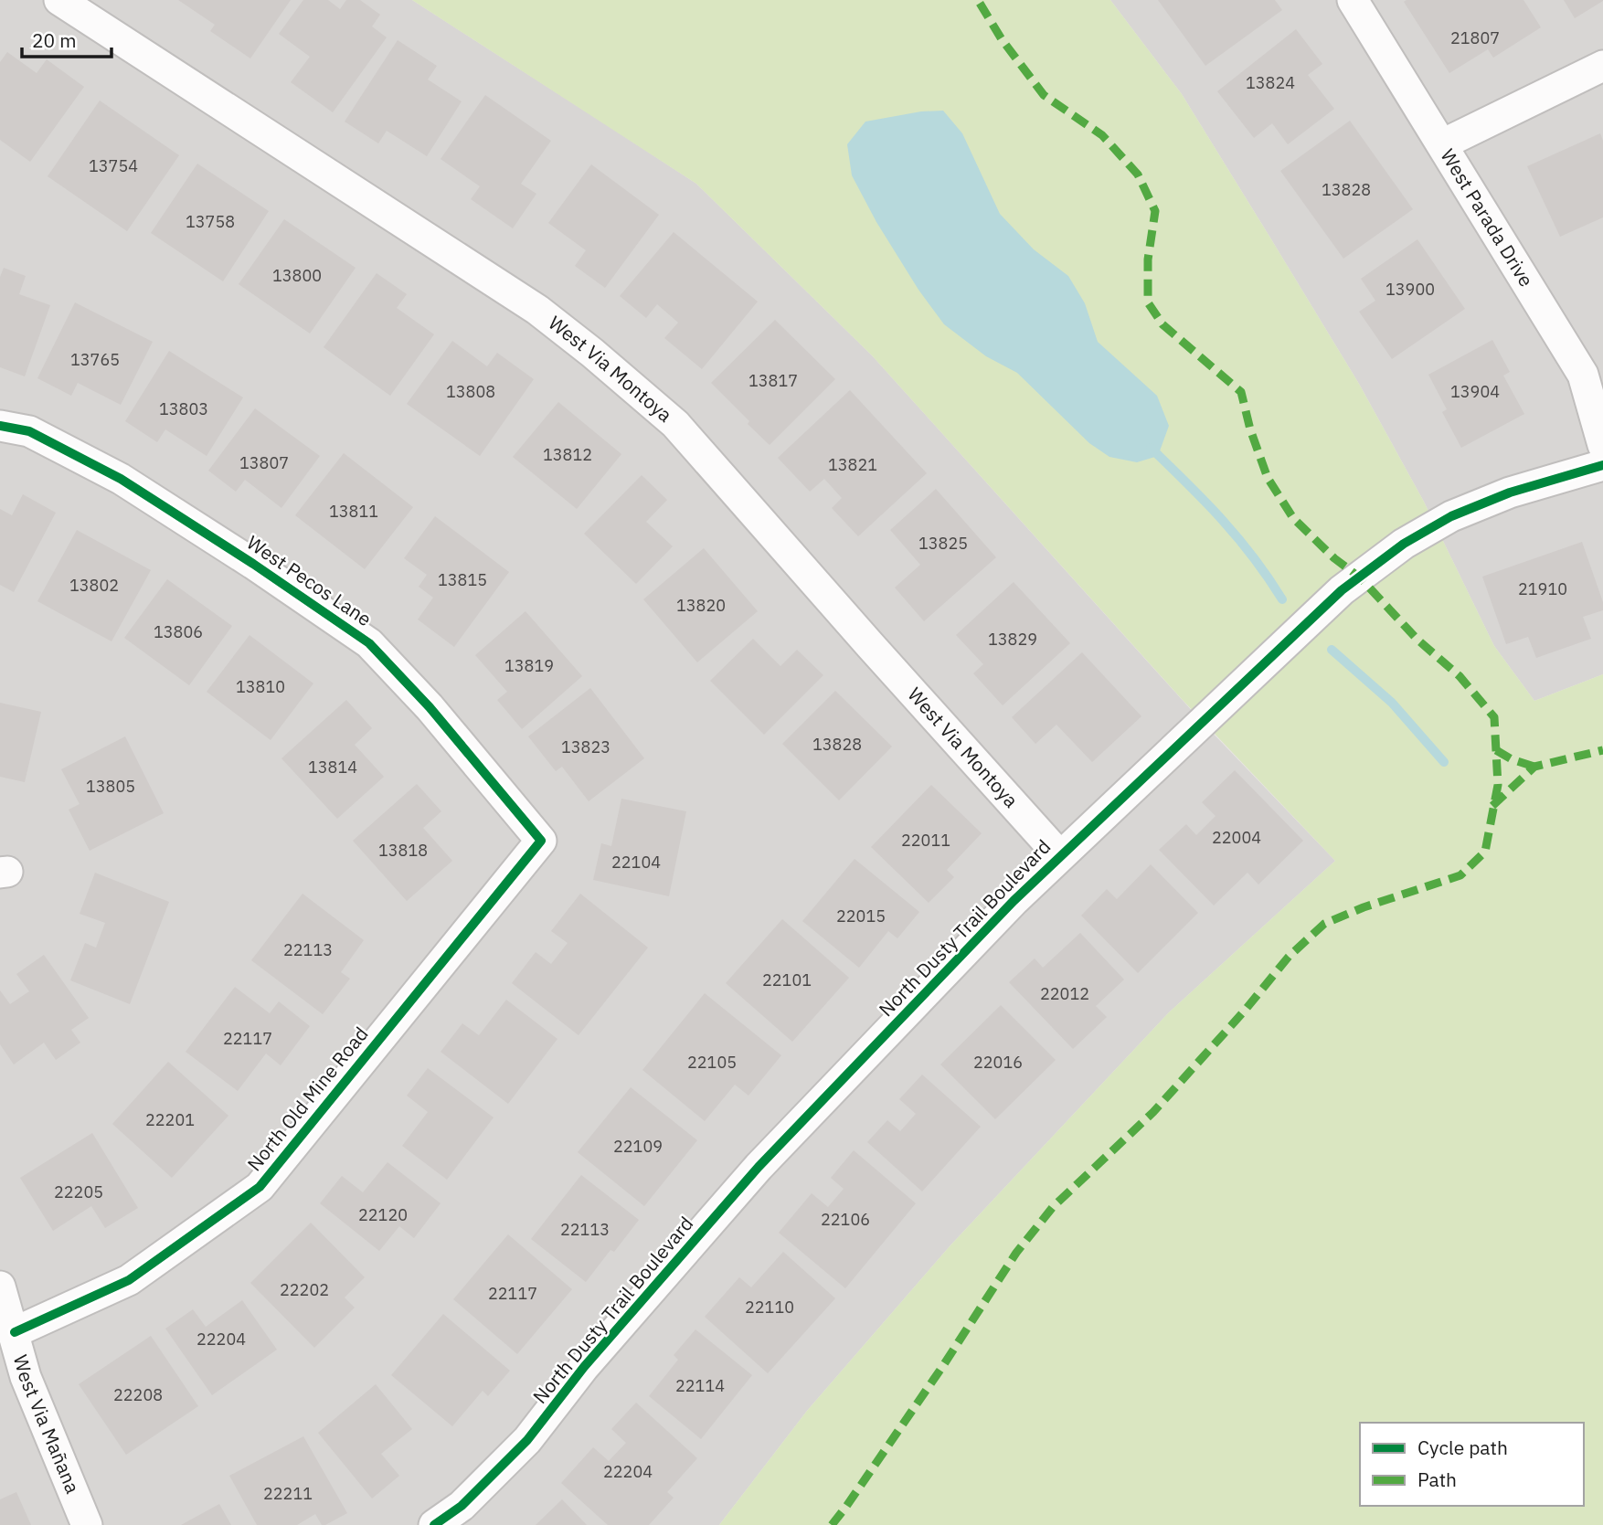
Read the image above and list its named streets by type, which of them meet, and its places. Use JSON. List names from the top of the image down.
{
  "streets": {
    "street": [
      "West Parada Drive",
      "West Via Montoya",
      "West Pecos Lane",
      "North Dusty Trail Boulevard",
      "North Old Mine Road",
      "West Via Mañana"
    ]
  },
  "crossings": [
    ["West Via Montoya", "North Dusty Trail Boulevard"],
    ["West Pecos Lane", "North Old Mine Road"],
    ["North Old Mine Road", "West Via Mañana"]
  ],
  "house_numbers": [
    "21807",
    "13824",
    "13754",
    "13828",
    "13758",
    "13800",
    "13900",
    "13765",
    "13817",
    "13808",
    "13904",
    "13803",
    "13812",
    "13807",
    "13821",
    "13811",
    "13825",
    "13815",
    "13802",
    "21910",
    "13820",
    "13806",
    "13829",
    "13819",
    "13810",
    "13828",
    "13823",
    "13814",
    "13805",
    "22004",
    "22011",
    "13818",
    "22104",
    "22015",
    "22113",
    "22101",
    "22012",
    "22117",
    "22105",
    "22016",
    "22201",
    "22109",
    "22205",
    "22120",
    "22106",
    "22113",
    "22202",
    "22117",
    "22110",
    "22204",
    "22114",
    "22208",
    "22204",
    "22211"
  ],
  "legend": ["Cycle path", "Path"],
  "scale_bar": "20 m"
}
